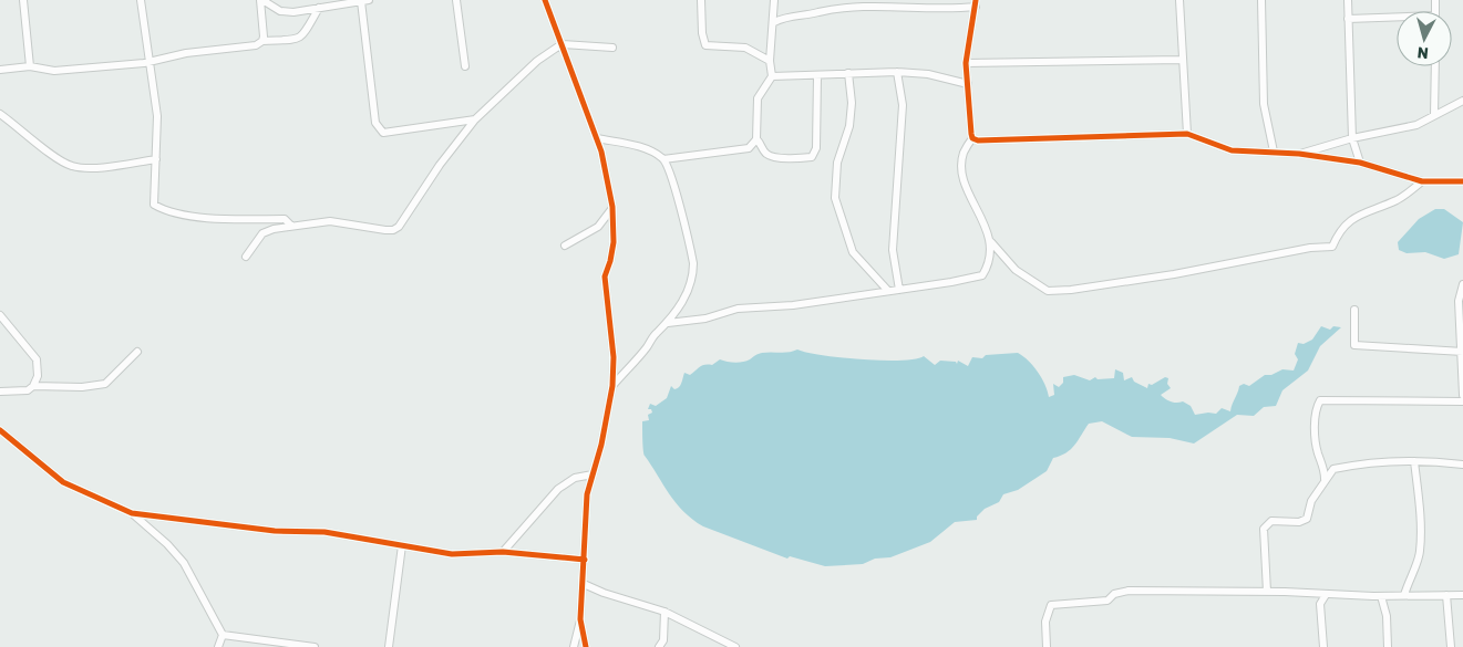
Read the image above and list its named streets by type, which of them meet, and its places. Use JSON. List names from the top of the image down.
{
  "north": "bottom"
}
